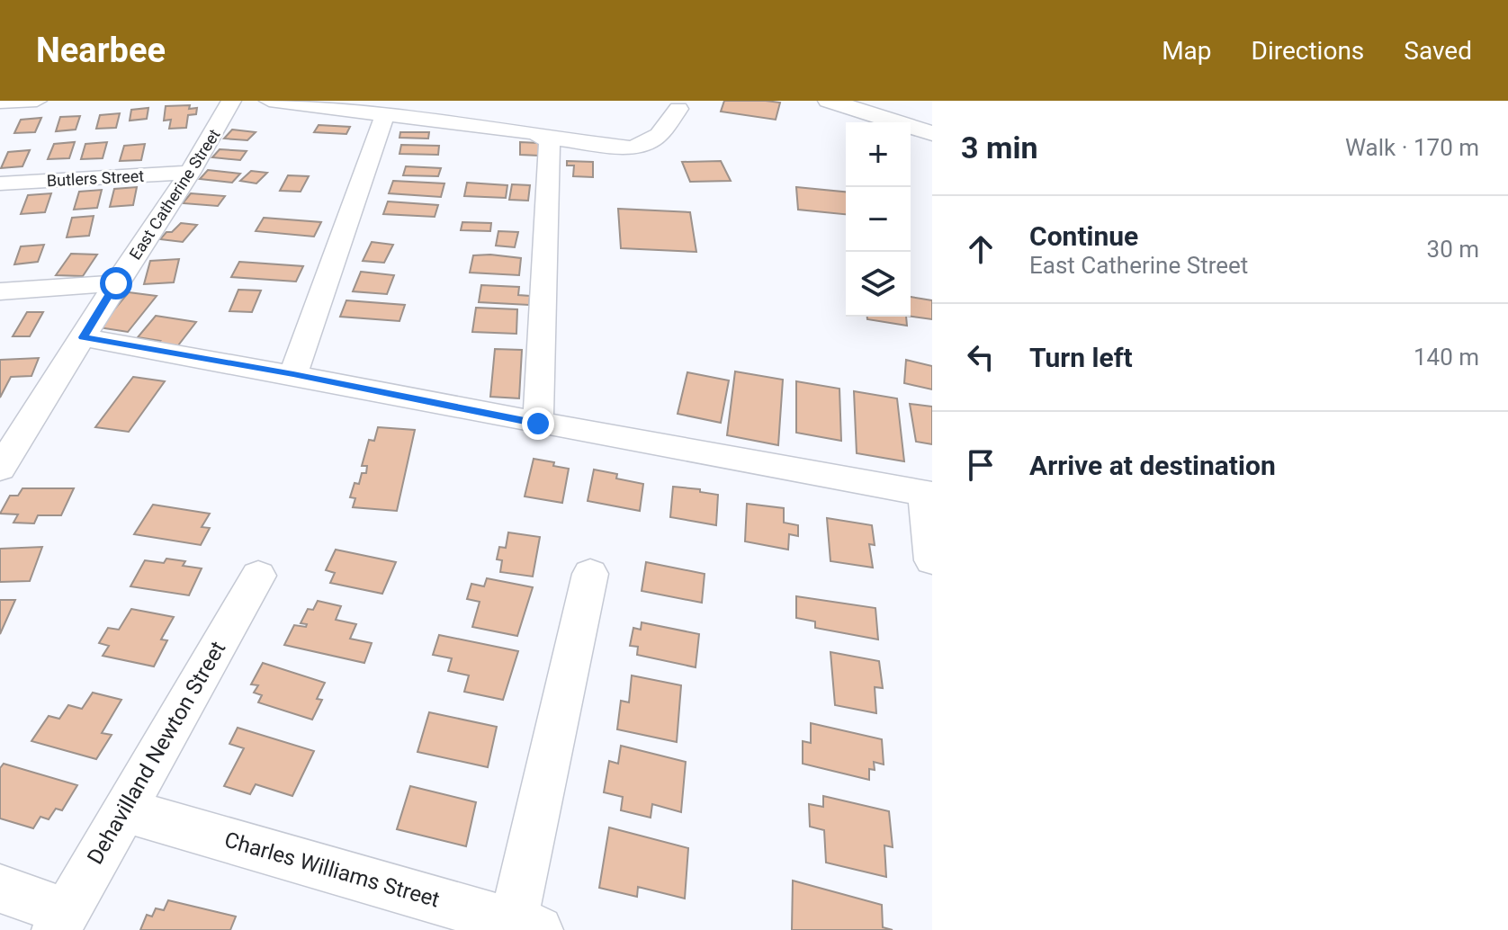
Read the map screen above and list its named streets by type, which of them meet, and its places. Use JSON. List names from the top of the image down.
{
  "streets": {
    "street": [
      "Butlers Street",
      "East Catherine Street",
      "Dehavilland Newton Street",
      "Charles Williams Street"
    ]
  },
  "crossings": [
    ["Butlers Street", "East Catherine Street"],
    ["Dehavilland Newton Street", "Charles Williams Street"]
  ],
  "page": {
    "header": "Nearbee",
    "nav": ["Map", "Directions", "Saved"],
    "heading": ["3 min", "Walk · 170 m"],
    "map_buttons": ["+", "−"],
    "list": [
      ["Continue", "East Catherine Street", "30 m"],
      ["Turn left", "140 m"],
      "Arrive at destination"
    ]
  }
}
